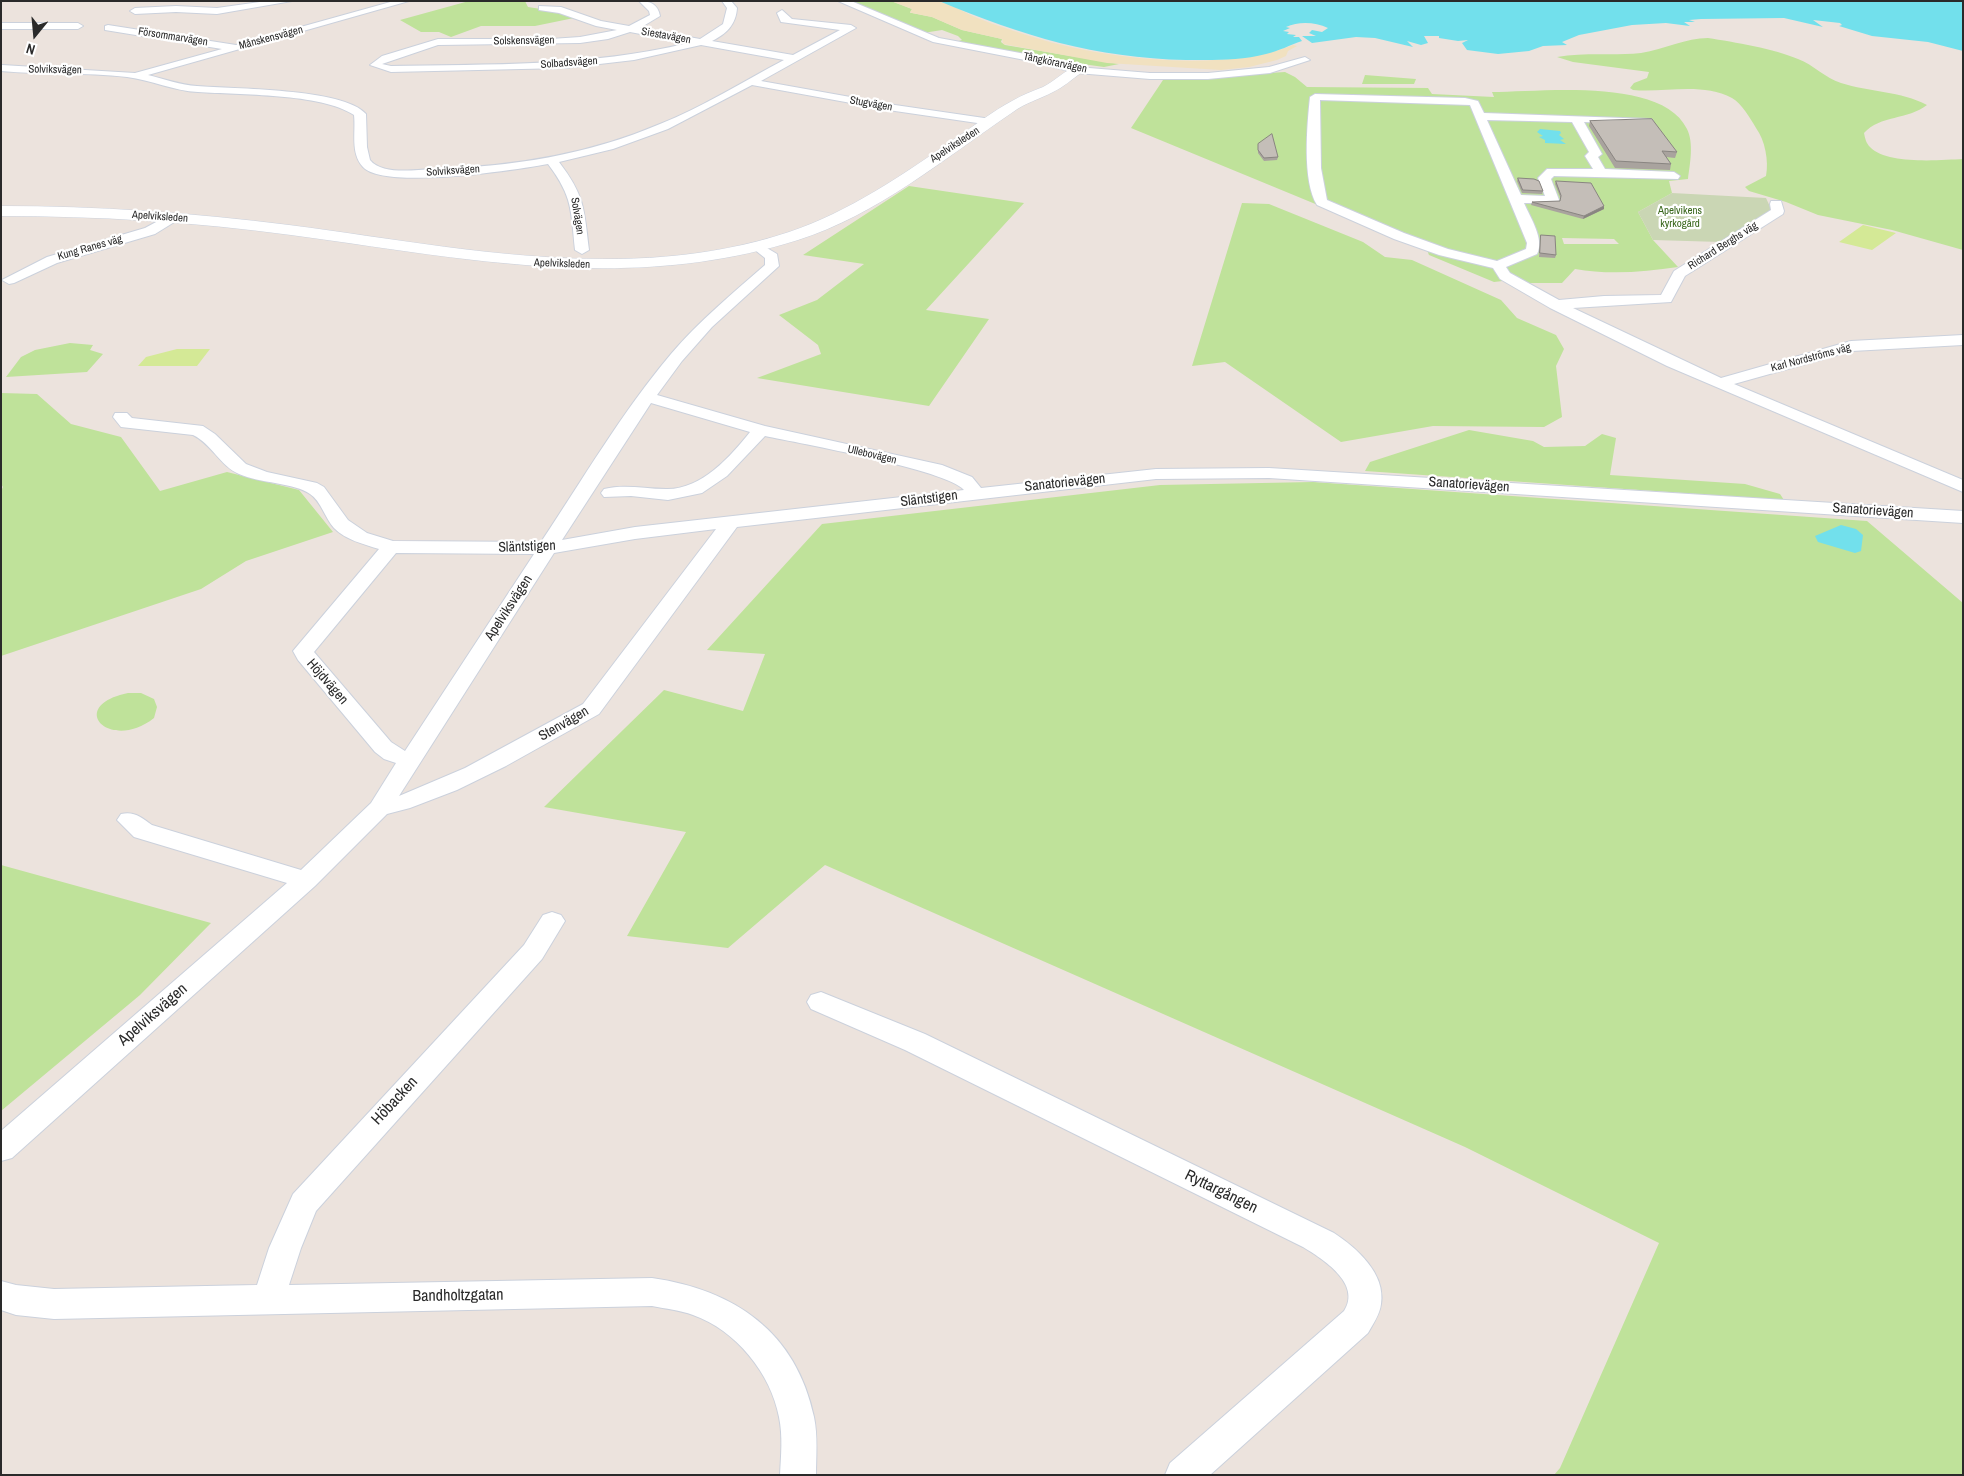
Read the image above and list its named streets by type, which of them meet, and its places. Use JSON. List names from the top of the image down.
{
  "streets": {
    "street": [
      "Siestavägen",
      "Försommarvägen",
      "Månskensvägen",
      "Solskensvägen",
      "Solbadsvägen",
      "Tångkörarvägen",
      "Solviksvägen",
      "Stugvägen",
      "Apelviksleden",
      "Solvägen",
      "Richard Berghs väg",
      "Kung Ranes väg",
      "Karl Nordströms väg",
      "Ullebovägen",
      "Sanatorievägen",
      "Släntstigen",
      "Apelviksvägen",
      "Höjdvägen",
      "Stenvägen",
      "Höbacken",
      "Ryttargången",
      "Bandholtzgatan"
    ]
  },
  "crossings": [
    ["Siestavägen", "Solskensvägen"],
    ["Siestavägen", "Solbadsvägen"],
    ["Siestavägen", "Solviksvägen"],
    ["Försommarvägen", "Månskensvägen"],
    ["Månskensvägen", "Solviksvägen"],
    ["Solskensvägen", "Solbadsvägen"],
    ["Tångkörarvägen", "Apelviksleden"],
    ["Solviksvägen", "Stugvägen"],
    ["Solviksvägen", "Solvägen"],
    ["Stugvägen", "Apelviksleden"],
    ["Apelviksleden", "Kung Ranes väg"],
    ["Apelviksleden", "Apelviksvägen"],
    ["Ullebovägen", "Sanatorievägen"],
    ["Ullebovägen", "Släntstigen"],
    ["Ullebovägen", "Apelviksvägen"],
    ["Sanatorievägen", "Släntstigen"],
    ["Släntstigen", "Apelviksvägen"],
    ["Släntstigen", "Höjdvägen"],
    ["Släntstigen", "Stenvägen"],
    ["Apelviksvägen", "Höjdvägen"],
    ["Apelviksvägen", "Stenvägen"],
    ["Höbacken", "Bandholtzgatan"]
  ],
  "parks": ["Apelvikens kyrkogård"],
  "north": "bottom"
}
